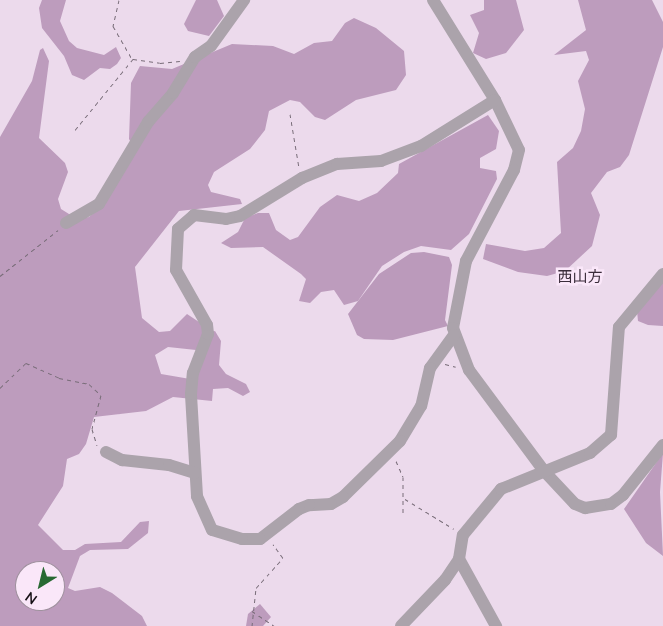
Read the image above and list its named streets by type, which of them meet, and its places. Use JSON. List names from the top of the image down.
{
  "districts": ["西山方"],
  "north": "bottom left"
}
